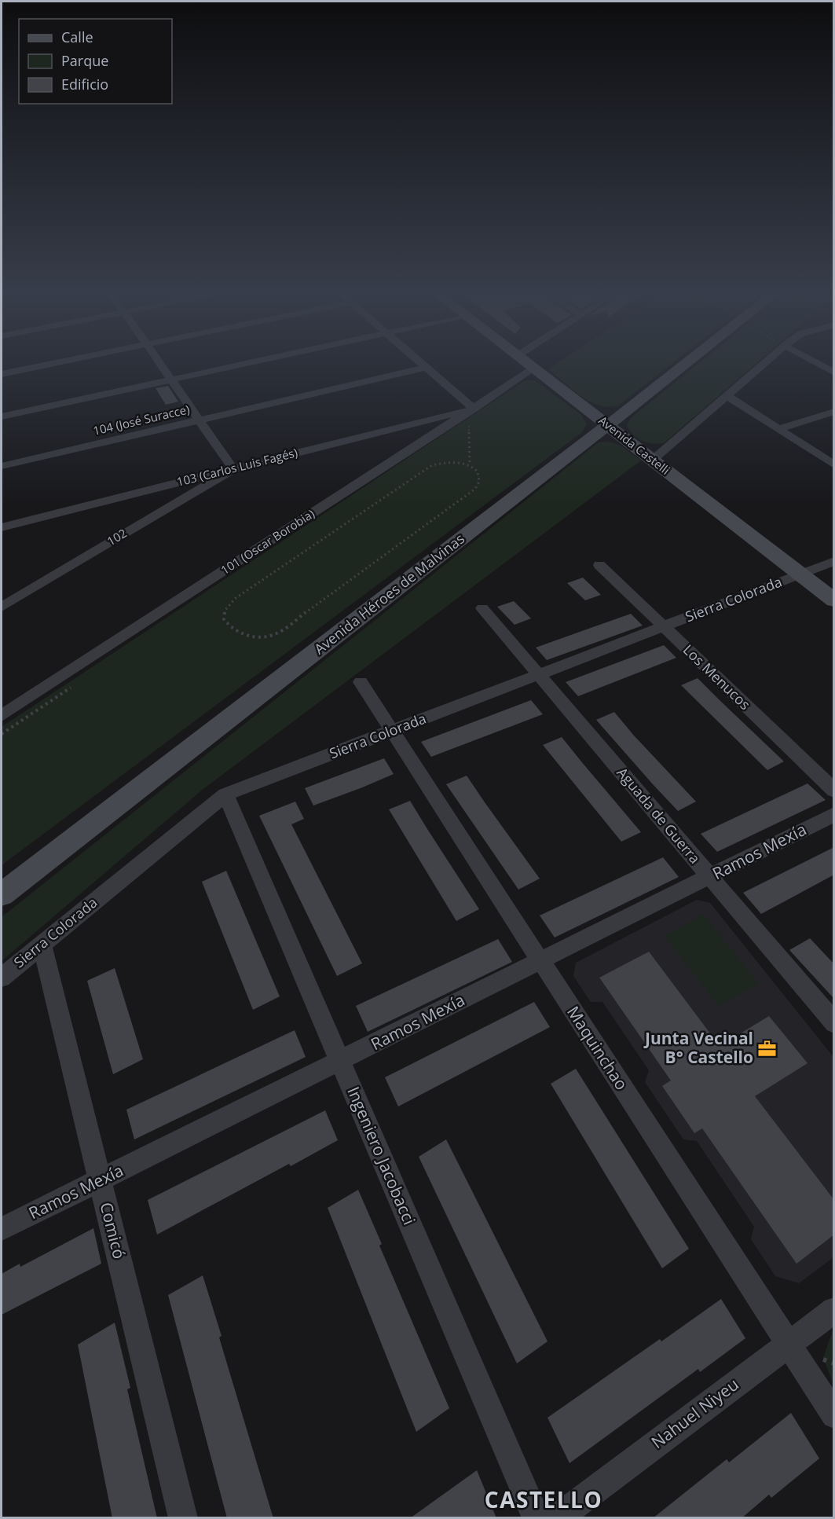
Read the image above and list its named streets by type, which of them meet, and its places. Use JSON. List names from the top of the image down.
{
  "streets": {
    "main road": ["Avenida Castelli", "Avenida Héroes de Malvinas"],
    "street": [
      "104 (José Suracce)",
      "103 (Carlos Luis Fagés)",
      "102",
      "101 (Oscar Borobia)",
      "Sierra Colorada",
      "Los Menucos",
      "Aguada de Guerra",
      "Ramos Mexía",
      "Maquinchao",
      "Ingeniero Jacobacci",
      "Comicó",
      "Nahuel Niyeu"
    ]
  },
  "crossings": [
    ["Avenida Castelli", "101 (Oscar Borobia)"],
    ["Avenida Castelli", "Avenida Héroes de Malvinas"],
    ["Avenida Castelli", "Sierra Colorada"],
    ["103 (Carlos Luis Fagés)", "102"],
    ["103 (Carlos Luis Fagés)", "101 (Oscar Borobia)"],
    ["Sierra Colorada", "Los Menucos"],
    ["Sierra Colorada", "Aguada de Guerra"],
    ["Sierra Colorada", "Maquinchao"],
    ["Sierra Colorada", "Ingeniero Jacobacci"],
    ["Sierra Colorada", "Comicó"],
    ["Aguada de Guerra", "Ramos Mexía"],
    ["Ramos Mexía", "Maquinchao"],
    ["Ramos Mexía", "Ingeniero Jacobacci"],
    ["Ramos Mexía", "Comicó"],
    ["Maquinchao", "Nahuel Niyeu"]
  ],
  "districts": ["CASTELLO"],
  "places": {
    "office": ["Junta Vecinal B° Castello"]
  },
  "legend": ["Calle", "Parque", "Edificio"]
}
